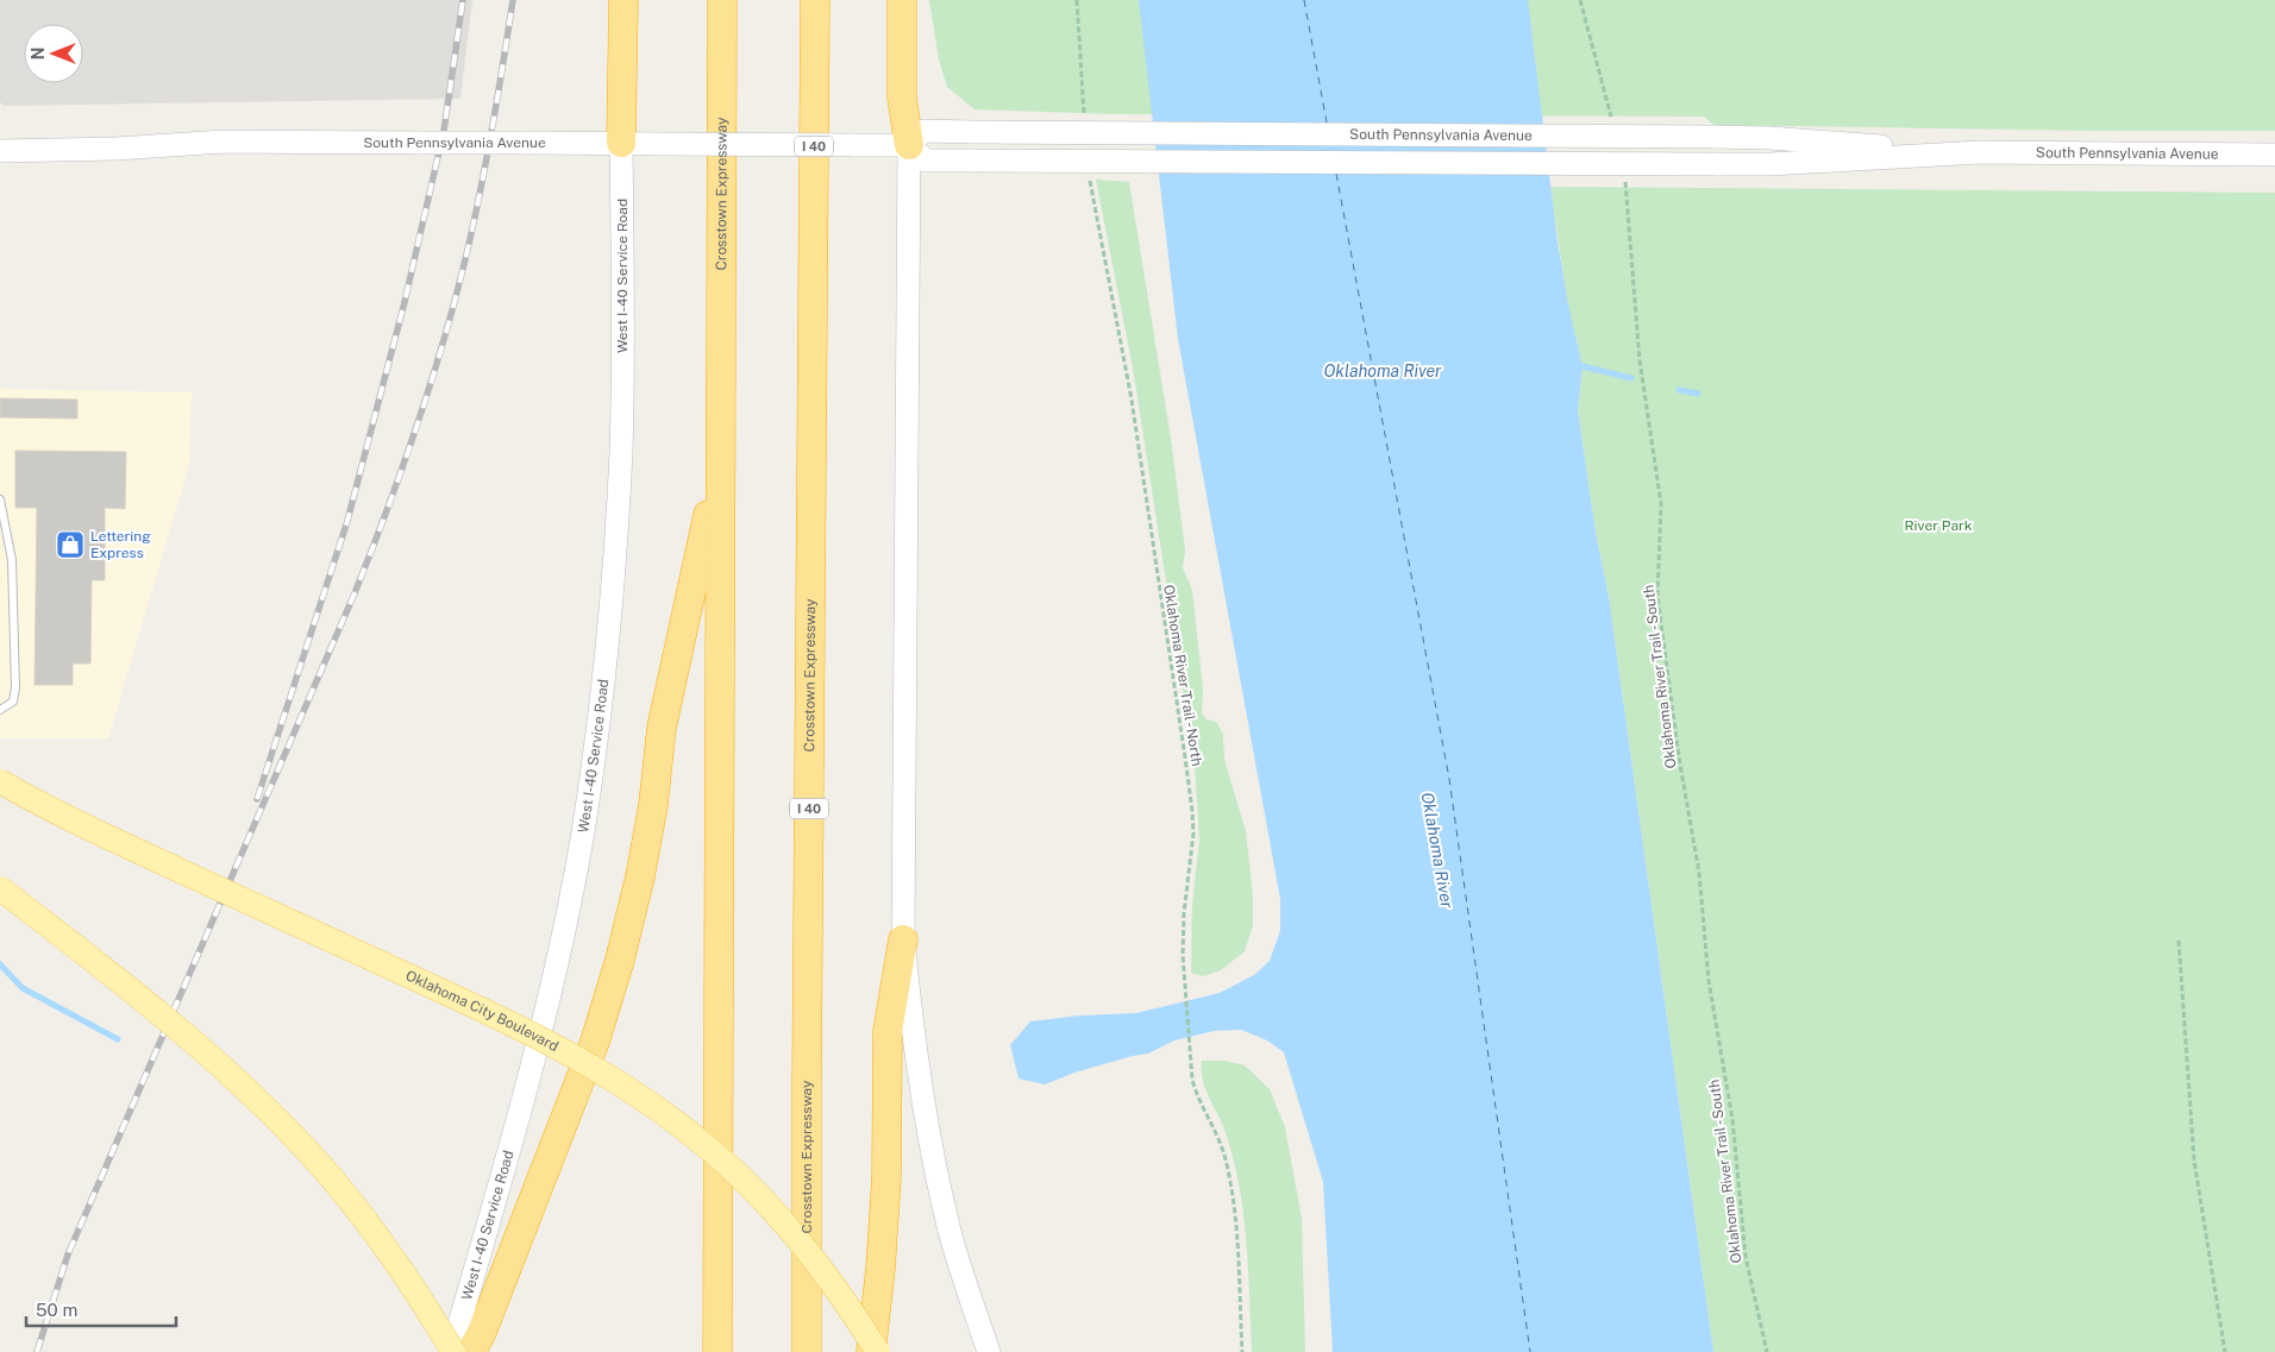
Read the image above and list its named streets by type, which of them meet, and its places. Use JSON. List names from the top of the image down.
{
  "streets": {
    "highway": ["I 40", "Crosstown Expressway"],
    "main road": ["South Pennsylvania Avenue", "West I-40 Service Road", "Oklahoma City Boulevard"],
    "path": ["Oklahoma River Trail - North", "Oklahoma River Trail - South"]
  },
  "crossings": [
    ["South Pennsylvania Avenue", "West I-40 Service Road"]
  ],
  "water": ["Oklahoma River"],
  "parks": ["River Park"],
  "places": {
    "shop": ["Lettering Express"]
  },
  "scale_bar": "50 m",
  "north": "left"
}
